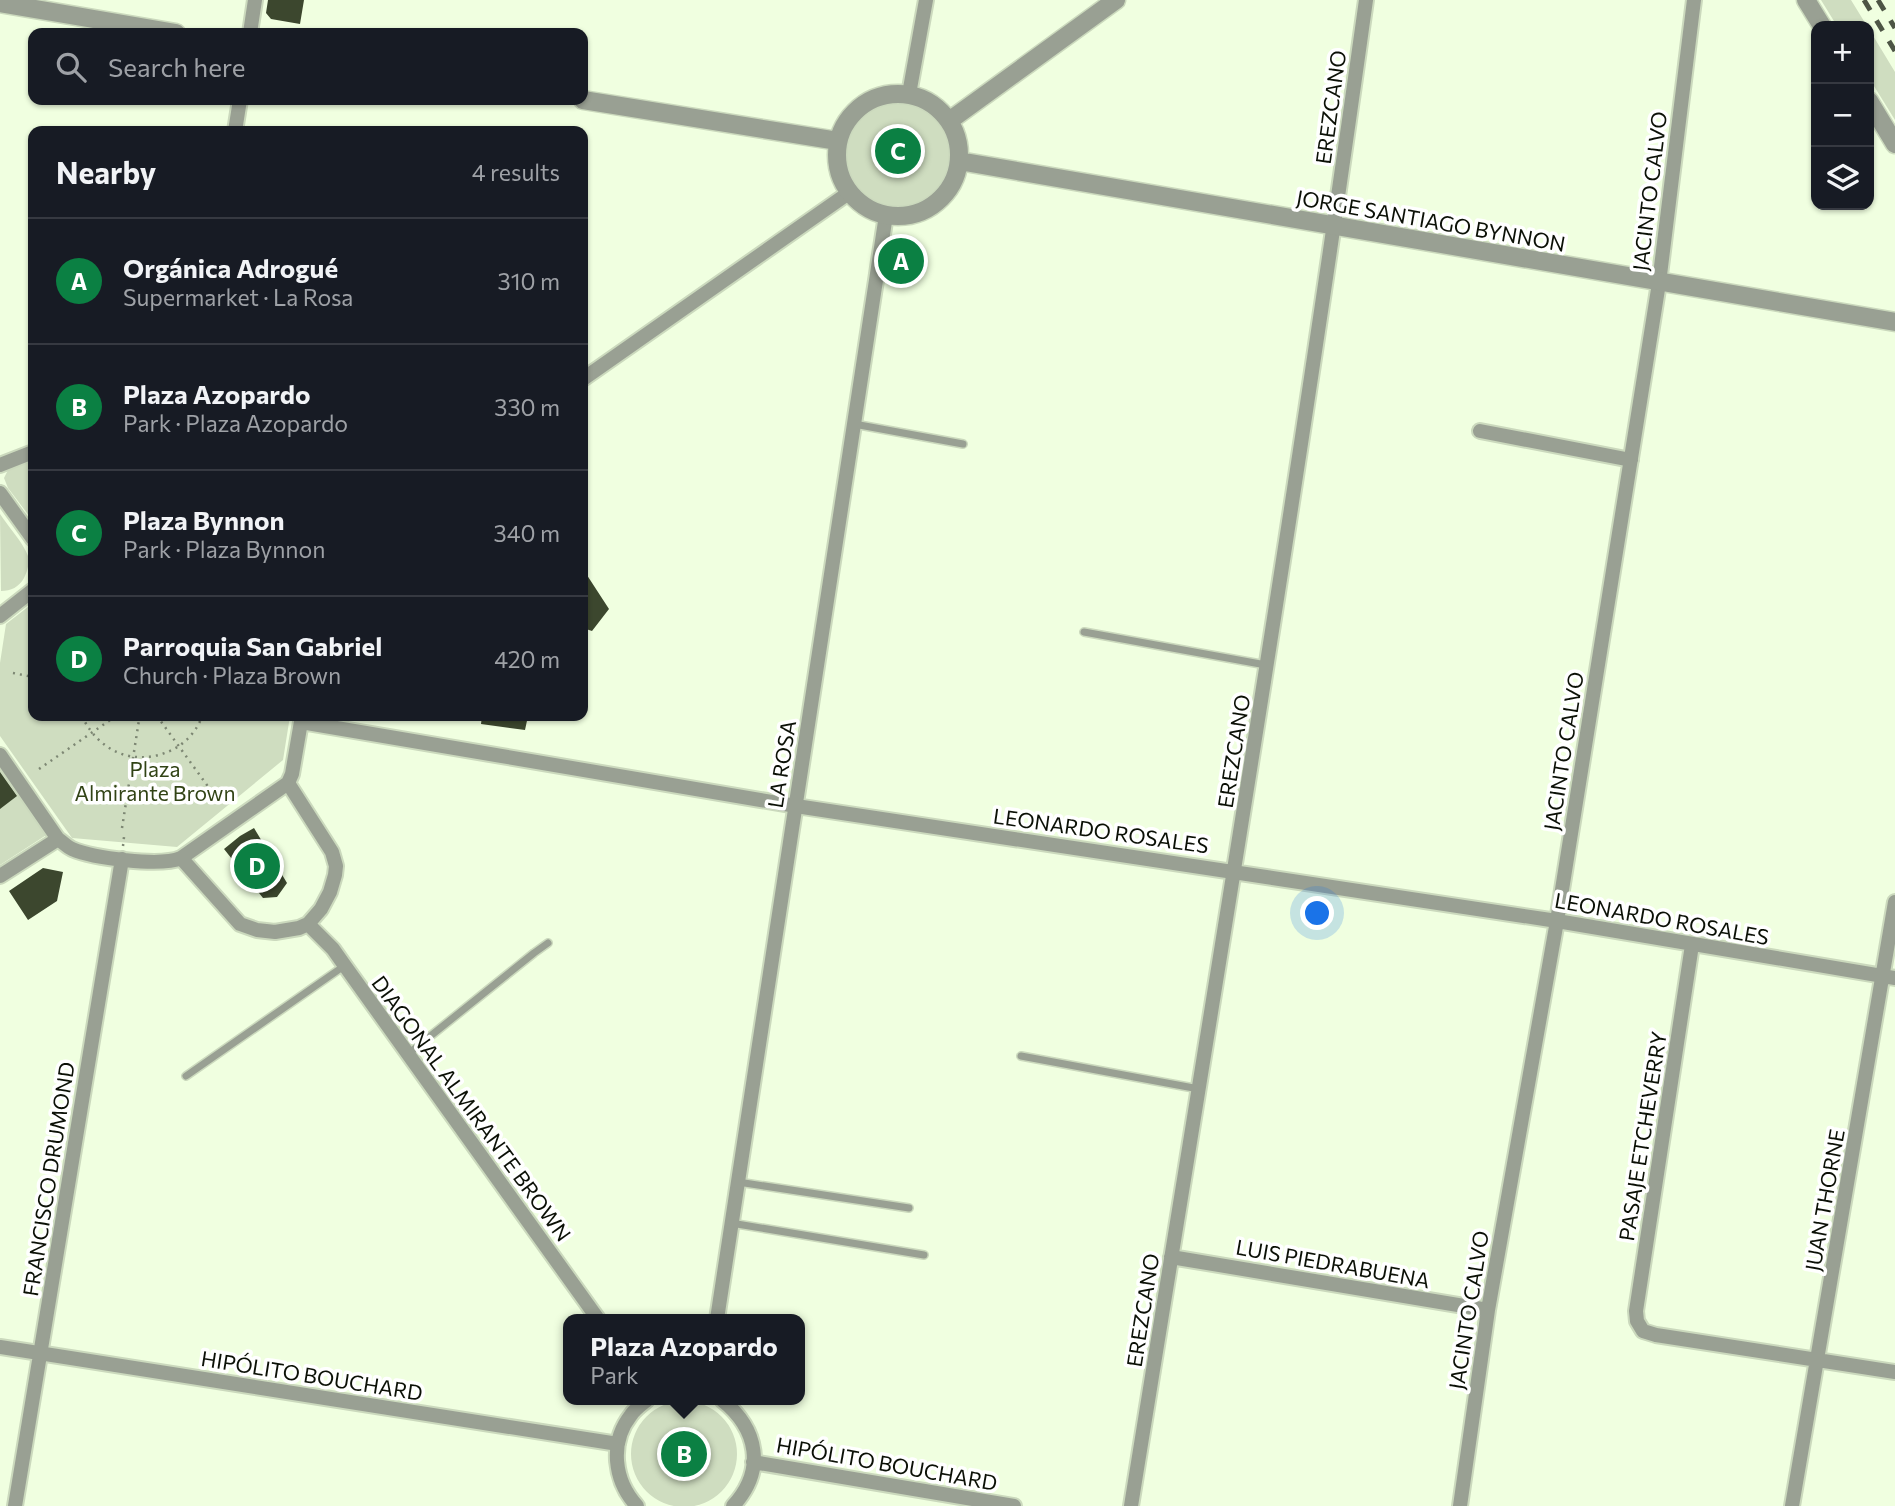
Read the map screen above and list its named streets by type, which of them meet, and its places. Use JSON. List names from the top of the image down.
{
  "streets": {
    "street": [
      "EREZCANO",
      "JACINTO CALVO",
      "JORGE SANTIAGO BYNNON",
      "LA ROSA",
      "LEONARDO ROSALES",
      "DIAGONAL ALMIRANTE BROWN",
      "PASAJE ETCHEVERRY",
      "FRANCISCO DRUMOND",
      "JUAN THORNE",
      "LUIS PIEDRABUENA",
      "HIPÓLITO BOUCHARD"
    ]
  },
  "crossings": [
    ["EREZCANO", "JORGE SANTIAGO BYNNON"],
    ["EREZCANO", "LEONARDO ROSALES"],
    ["EREZCANO", "LUIS PIEDRABUENA"],
    ["JACINTO CALVO", "JORGE SANTIAGO BYNNON"],
    ["JACINTO CALVO", "LEONARDO ROSALES"],
    ["JACINTO CALVO", "LUIS PIEDRABUENA"],
    ["JORGE SANTIAGO BYNNON", "LA ROSA"],
    ["LA ROSA", "LEONARDO ROSALES"],
    ["LEONARDO ROSALES", "PASAJE ETCHEVERRY"],
    ["LEONARDO ROSALES", "JUAN THORNE"],
    ["PASAJE ETCHEVERRY", "JUAN THORNE"],
    ["FRANCISCO DRUMOND", "HIPÓLITO BOUCHARD"]
  ],
  "parks": ["Plaza Almirante Brown"],
  "page": {
    "map_buttons": ["+", "−"],
    "search": "Search here",
    "pins": [
      "C",
      "A",
      "D",
      "B"
    ],
    "heading": ["Nearby", "4 results"],
    "list": [
      {
        "mark": "A",
        "name": "Orgánica Adrogué",
        "note": "Supermarket · La Rosa",
        "value": "310 m"
      },
      {
        "mark": "B",
        "name": "Plaza Azopardo",
        "note": "Park · Plaza Azopardo",
        "value": "330 m"
      },
      {
        "mark": "C",
        "name": "Plaza Bynnon",
        "note": "Park · Plaza Bynnon",
        "value": "340 m"
      },
      {
        "mark": "D",
        "name": "Parroquia San Gabriel",
        "note": "Church · Plaza Brown",
        "value": "420 m"
      }
    ],
    "popup": ["Plaza Azopardo", "Park"]
  }
}
